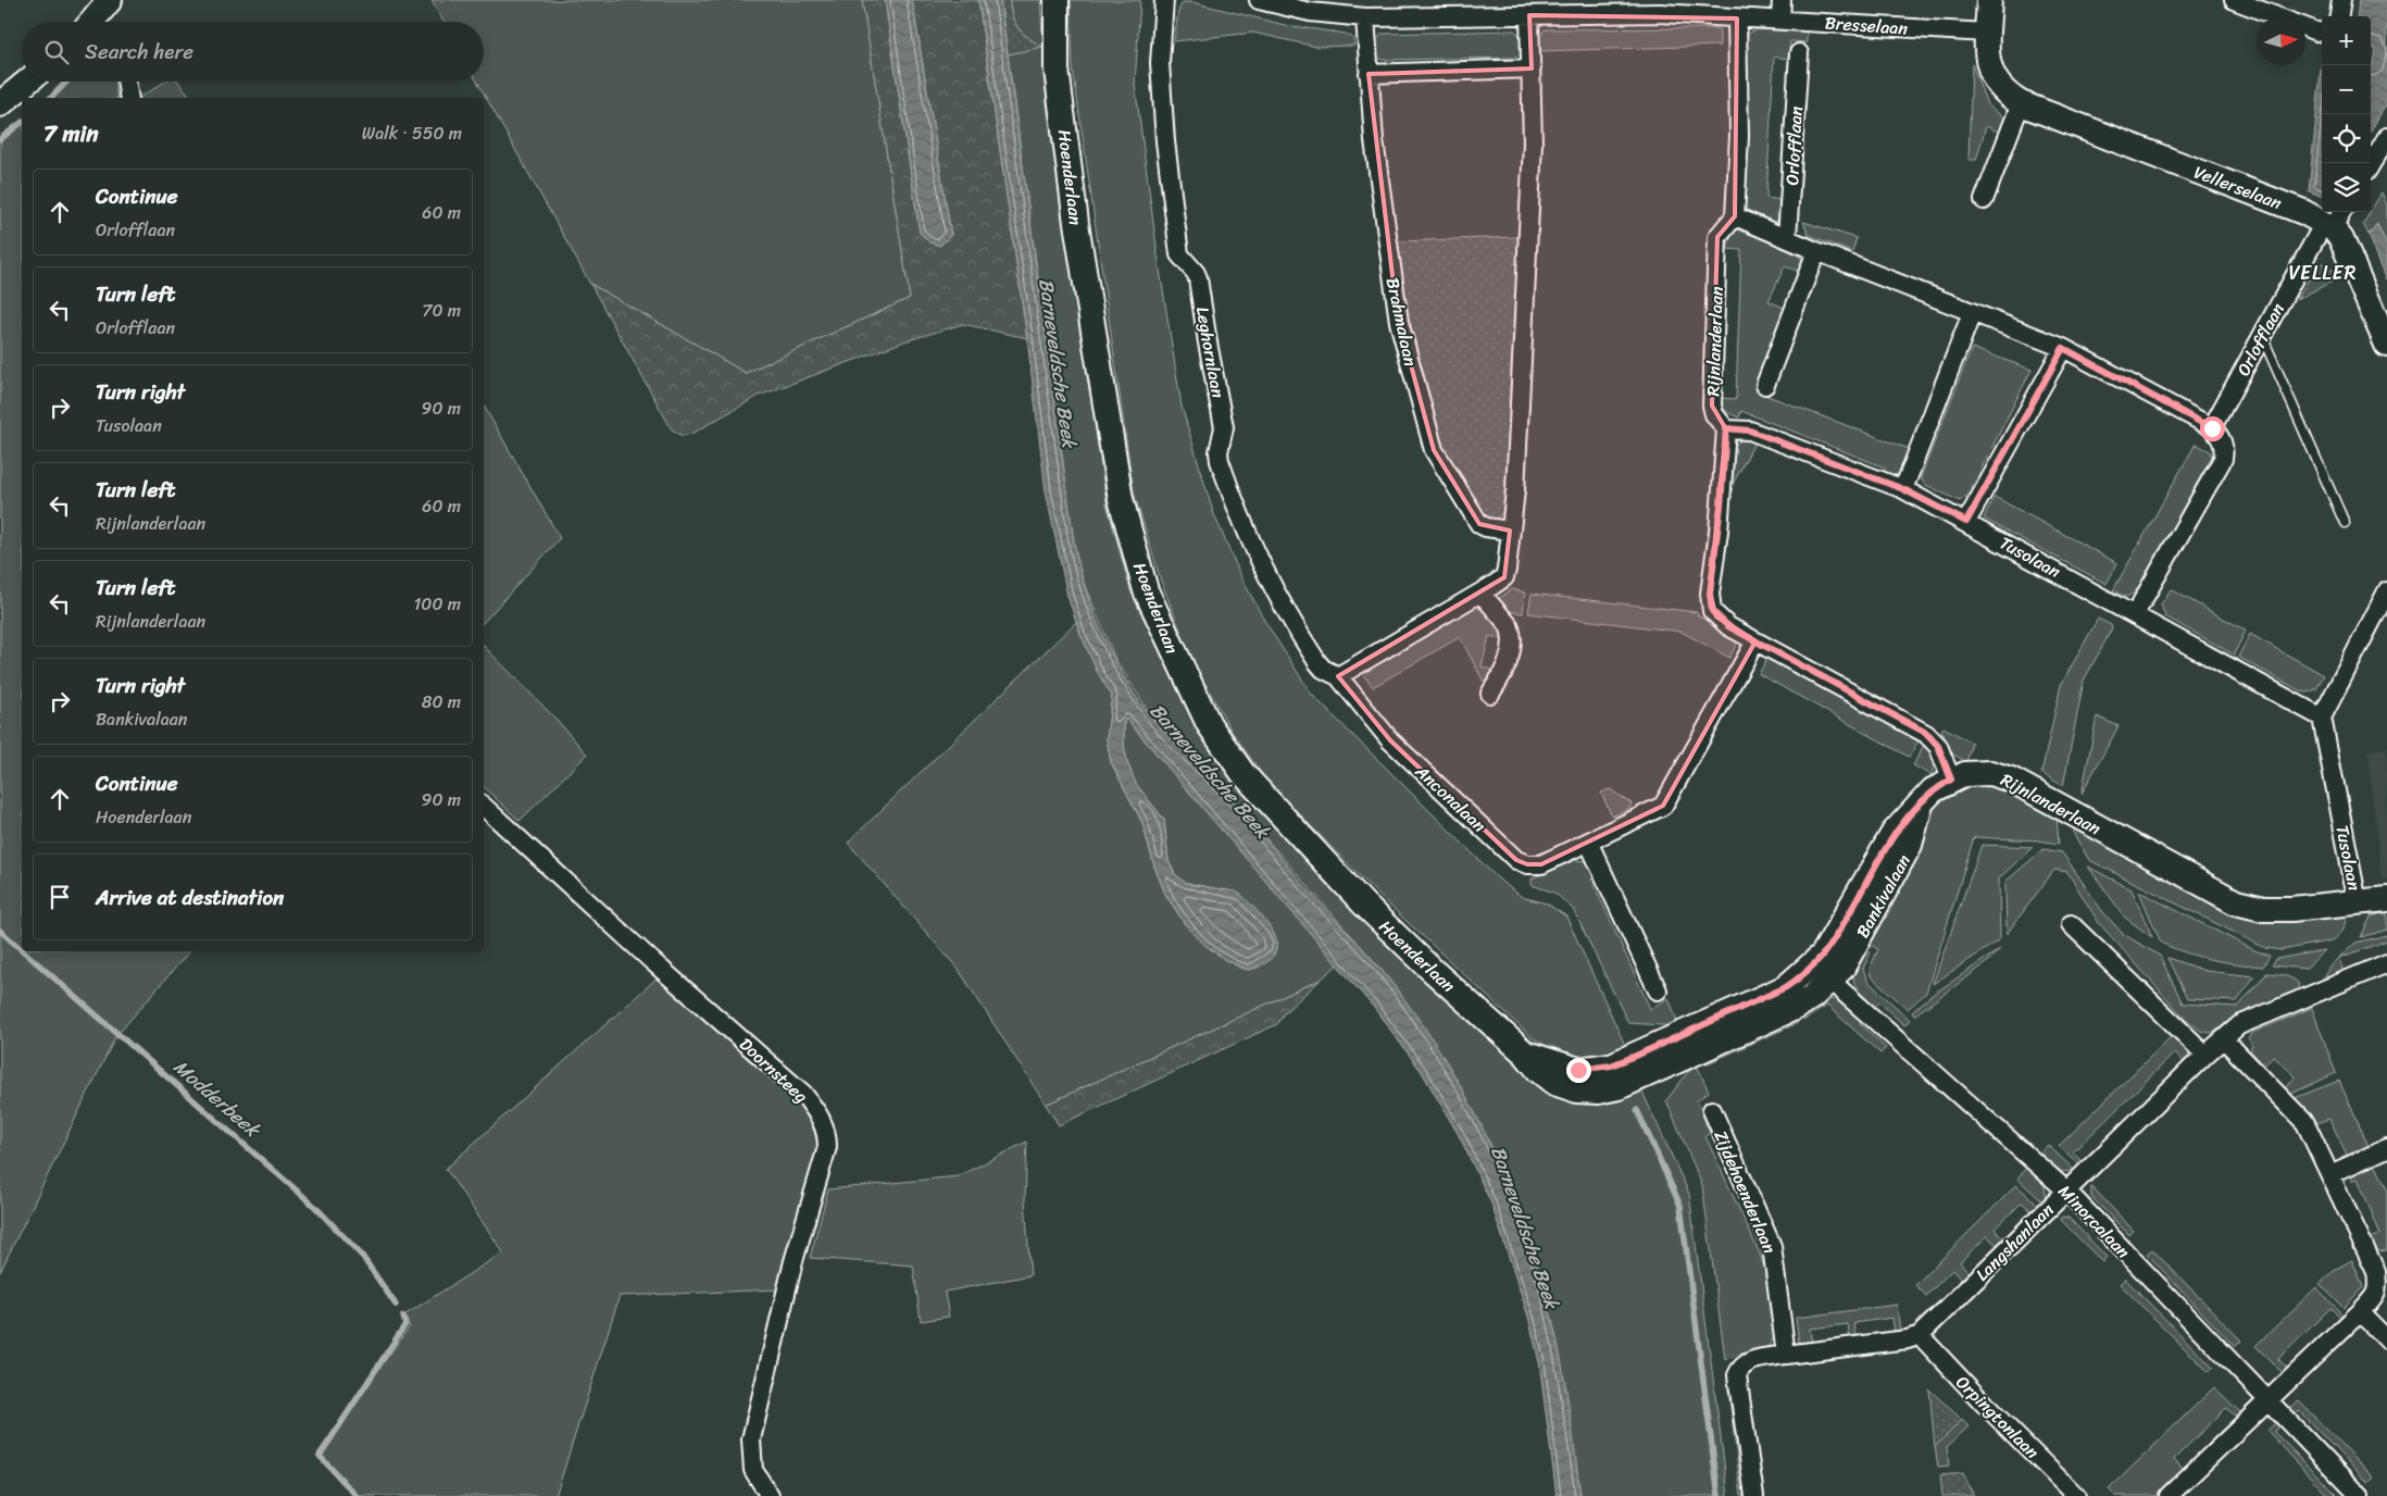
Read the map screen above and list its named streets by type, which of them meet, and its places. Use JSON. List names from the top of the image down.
{
  "streets": {
    "street": [
      "Bresselaan",
      "Orlofflaan",
      "Hoenderlaan",
      "Vellerselaan",
      "Brahmalaan",
      "Rijnlanderlaan",
      "Leghornlaan",
      "Tusolaan",
      "Anconalaan",
      "Bankivalaan",
      "Doornsteeg",
      "Zijdehoenderlaan",
      "Minorcalaan",
      "Langshanlaan",
      "Orpingtonlaan"
    ]
  },
  "crossings": [
    ["Bresselaan", "Vellerselaan"],
    ["Bresselaan", "Brahmalaan"],
    ["Orlofflaan", "Vellerselaan"],
    ["Hoenderlaan", "Bankivalaan"],
    ["Hoenderlaan", "Minorcalaan"],
    ["Rijnlanderlaan", "Tusolaan"],
    ["Rijnlanderlaan", "Bankivalaan"],
    ["Leghornlaan", "Anconalaan"],
    ["Bankivalaan", "Minorcalaan"],
    ["Minorcalaan", "Langshanlaan"],
    ["Langshanlaan", "Orpingtonlaan"]
  ],
  "districts": ["VELLER"],
  "water": ["Barneveldsche Beek", "Modderbeek"],
  "north": "right",
  "page": {
    "map_buttons": ["+", "−"],
    "search": "Search here",
    "heading": ["7 min", "Walk · 550 m"],
    "list": [
      ["Continue", "Orlofflaan", "60 m"],
      ["Turn left", "Orlofflaan", "70 m"],
      ["Turn right", "Tusolaan", "90 m"],
      ["Turn left", "Rijnlanderlaan", "60 m"],
      ["Turn left", "Rijnlanderlaan", "100 m"],
      ["Turn right", "Bankivalaan", "80 m"],
      ["Continue", "Hoenderlaan", "90 m"],
      "Arrive at destination"
    ]
  }
}
